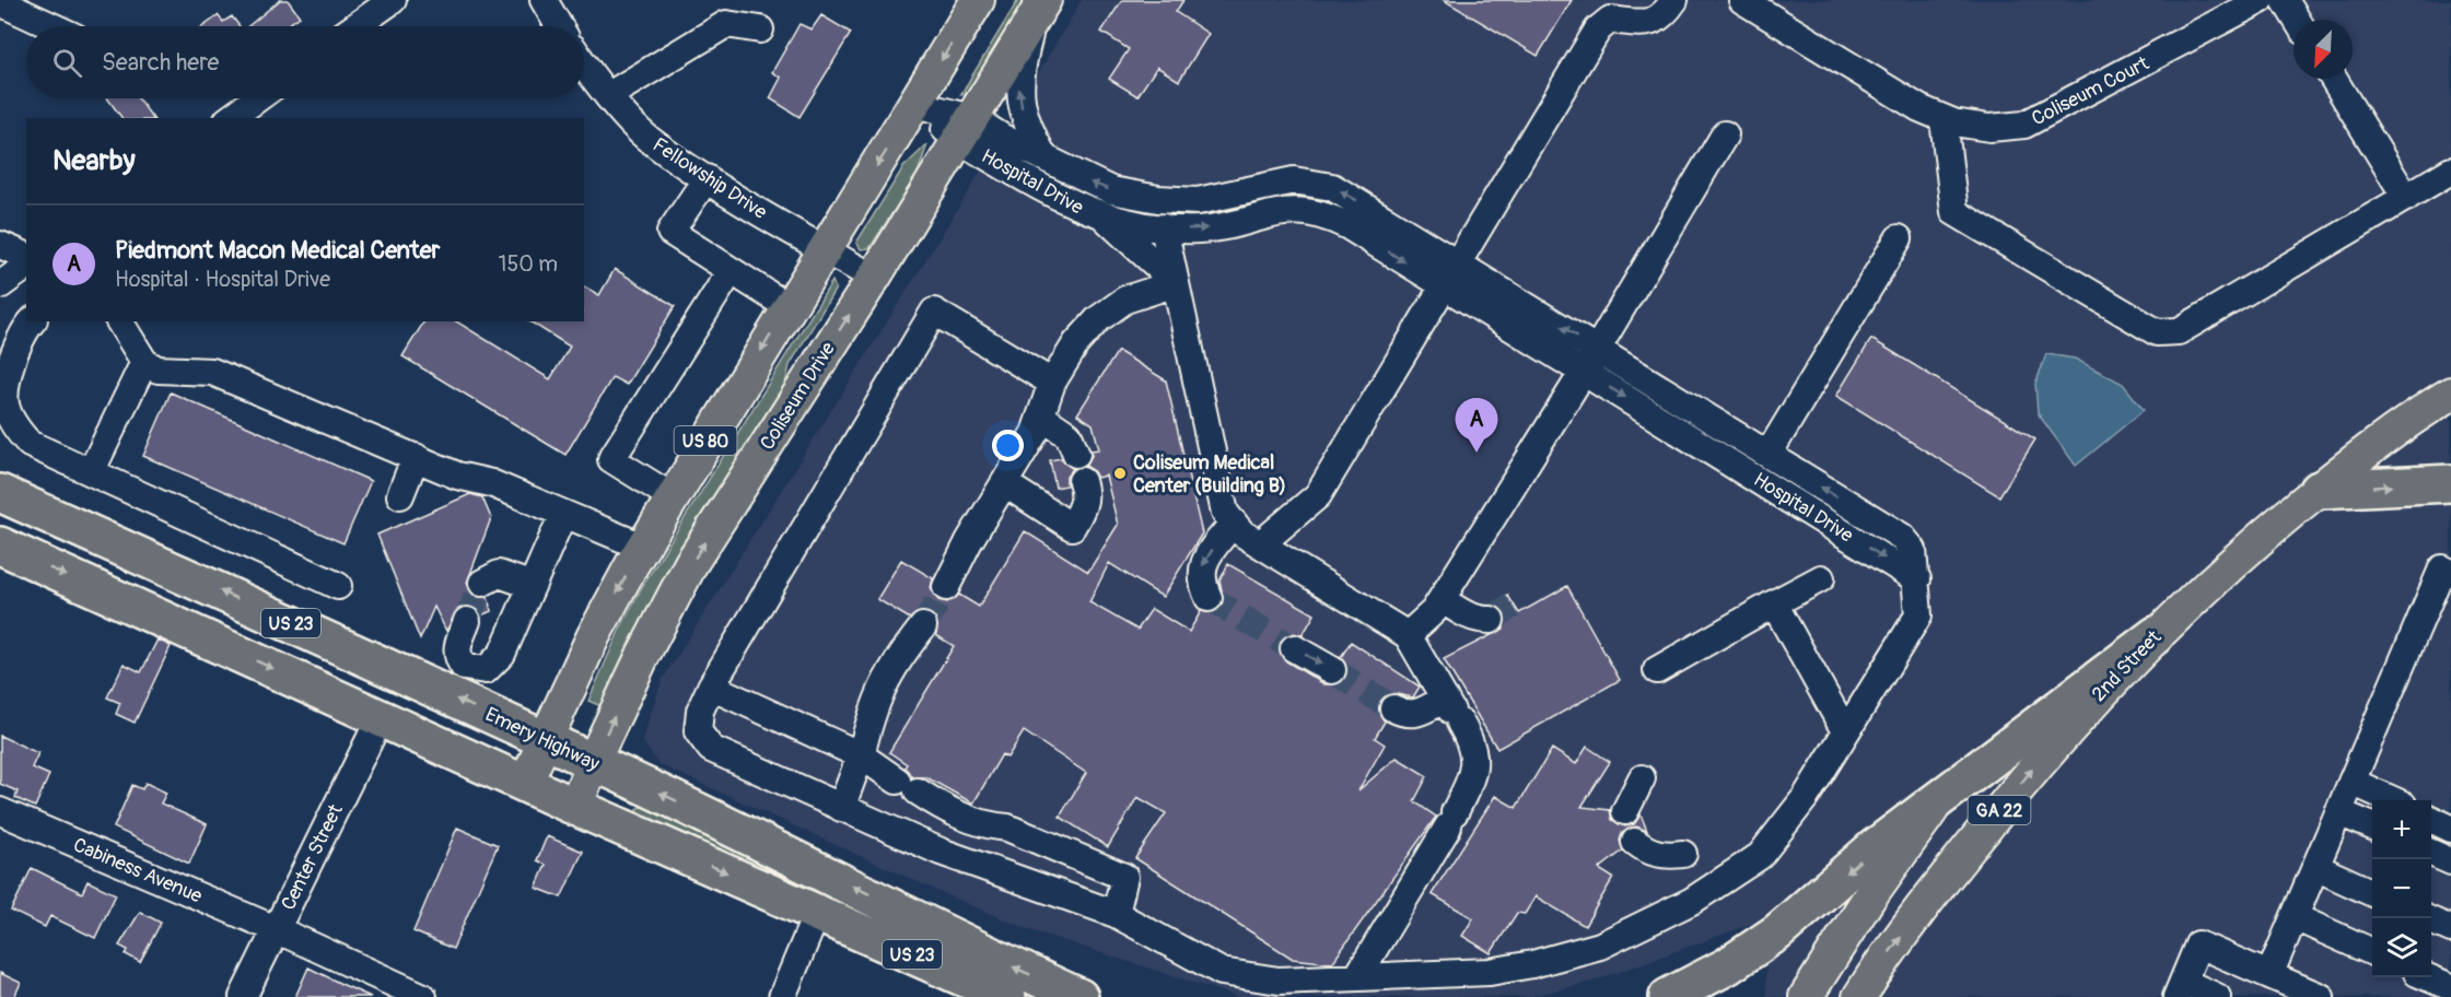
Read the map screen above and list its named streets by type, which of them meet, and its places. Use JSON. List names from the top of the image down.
{
  "streets": {
    "highway": ["US 23", "Emery Highway"],
    "main road": [
      "Coliseum Drive",
      "US 80",
      "2nd Street",
      "GA 22"
    ],
    "street": [
      "Coliseum Court",
      "Fellowship Drive",
      "Hospital Drive",
      "Center Street",
      "Cabiness Avenue"
    ]
  },
  "crossings": [
    ["Fellowship Drive", "Coliseum Drive"],
    ["Fellowship Drive", "US 80"],
    ["Hospital Drive", "Coliseum Drive"],
    ["Hospital Drive", "US 80"],
    ["Coliseum Drive", "US 23"],
    ["Coliseum Drive", "Emery Highway"],
    ["US 80", "Emery Highway"],
    ["US 23", "Center Street"],
    ["Center Street", "Cabiness Avenue"]
  ],
  "places": ["Coliseum Medical Center (Building B)"],
  "north": "bottom left",
  "page": {
    "search": "Search here",
    "heading": "Nearby",
    "list": [
      {
        "mark": "A",
        "name": "Piedmont Macon Medical Center",
        "note": "Hospital · Hospital Drive",
        "value": "150 m"
      }
    ],
    "pins": "A",
    "map_buttons": ["+", "−"]
  }
}
